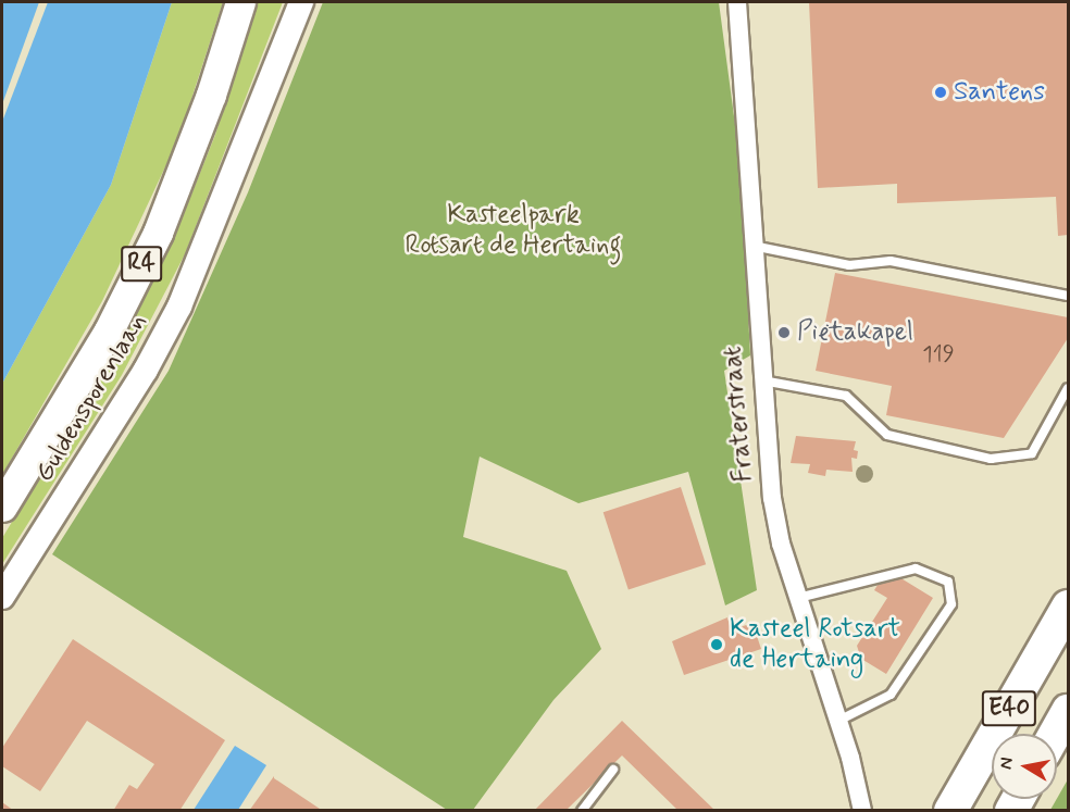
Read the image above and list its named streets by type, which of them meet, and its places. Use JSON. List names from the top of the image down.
{
  "streets": {
    "highway": ["R4", "E40"],
    "main road": ["Guldensporenlaan"],
    "street": ["Fraterstraat"]
  },
  "parks": ["Kasteelpark Rotsart de Hertaing"],
  "places": ["Santens", "Piëtakapel", "Kasteel Rotsart de Hertaing"],
  "house_numbers": ["119"],
  "north": "left"
}
